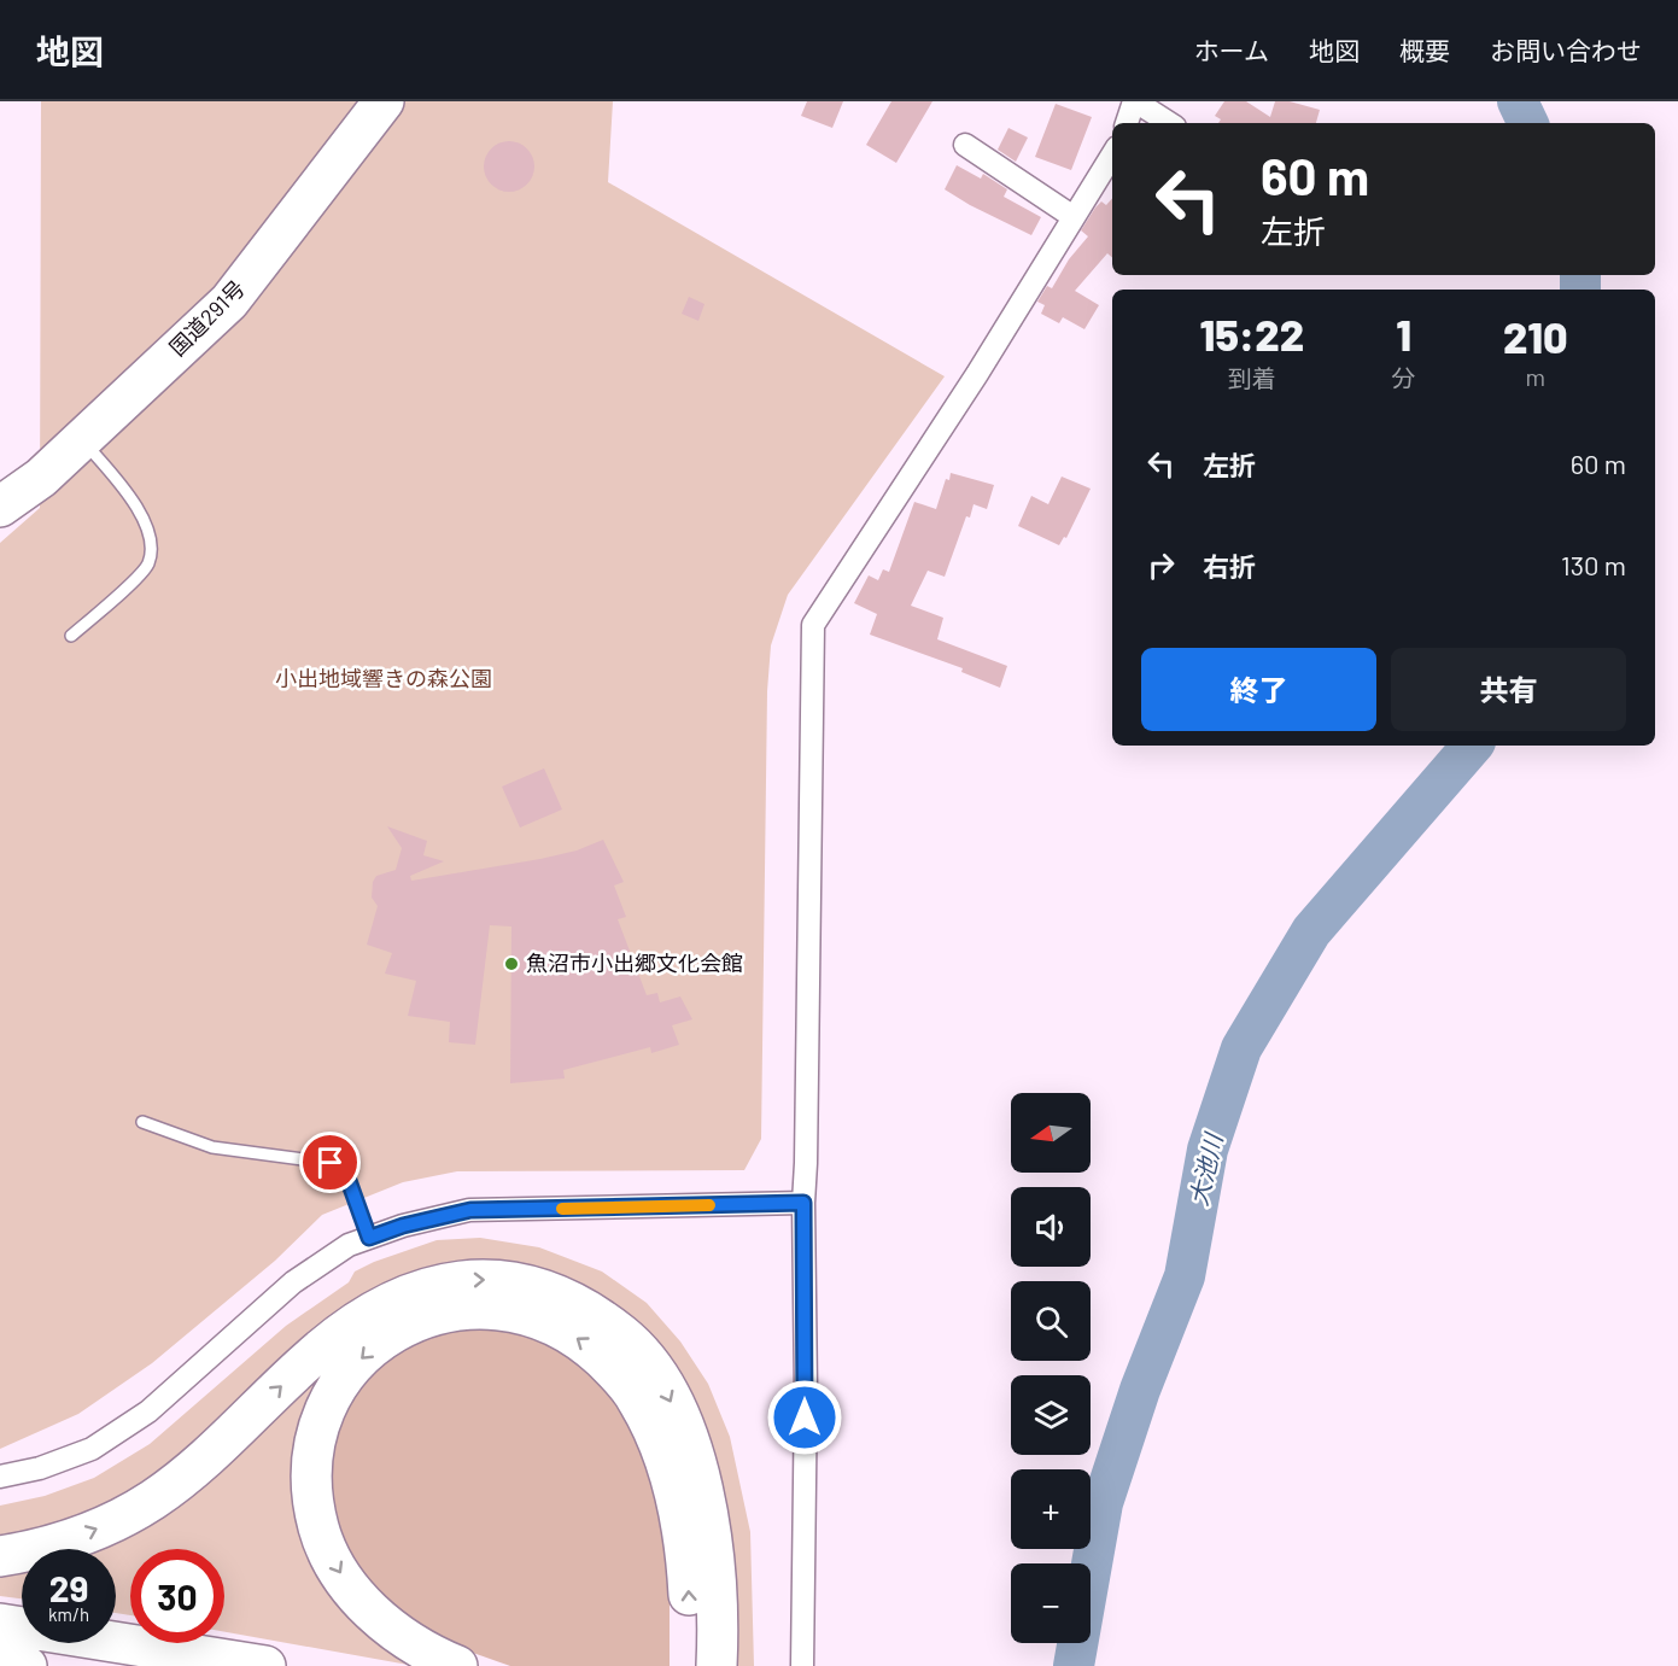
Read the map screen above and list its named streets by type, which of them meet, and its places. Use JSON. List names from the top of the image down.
{
  "streets": {
    "highway": ["国道291号"]
  },
  "water": ["大池川"],
  "parks": ["小出地域響きの森公園"],
  "places": ["魚沼市小出郷文化会館"],
  "north": "left",
  "page": {
    "header": "地図",
    "nav": [
      "ホーム",
      "地図",
      "概要",
      "お問い合わせ"
    ],
    "turn": ["60 m", "左折"],
    "eta": [
      "15:22",
      "到着",
      "1",
      "分",
      "210",
      "m"
    ],
    "list": [
      {
        "name": "左折",
        "value": "60 m"
      },
      {
        "name": "右折",
        "value": "130 m"
      }
    ],
    "buttons": ["終了", "共有"],
    "map_buttons": ["+", "−"],
    "speed": "29 km/h",
    "limit": "30"
  }
}
